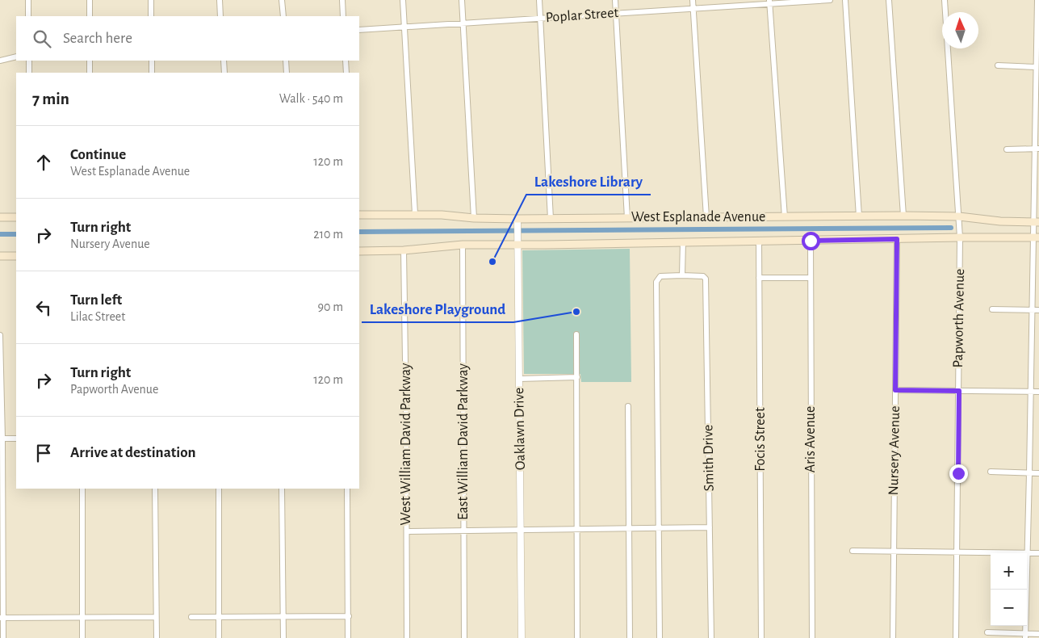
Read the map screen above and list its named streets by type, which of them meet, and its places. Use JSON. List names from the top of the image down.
{
  "streets": {
    "main road": ["West Esplanade Avenue"],
    "street": [
      "Poplar Street",
      "Papworth Avenue",
      "Oaklawn Drive",
      "Focis Street",
      "Aris Avenue",
      "East William David Parkway",
      "West William David Parkway",
      "Nursery Avenue",
      "Smith Drive"
    ]
  },
  "crossings": [
    ["West Esplanade Avenue", "Papworth Avenue"],
    ["West Esplanade Avenue", "Oaklawn Drive"],
    ["West Esplanade Avenue", "Focis Street"],
    ["West Esplanade Avenue", "Aris Avenue"],
    ["West Esplanade Avenue", "East William David Parkway"],
    ["West Esplanade Avenue", "West William David Parkway"],
    ["West Esplanade Avenue", "Nursery Avenue"]
  ],
  "places": ["Lakeshore Library", "Lakeshore Playground"],
  "north": "top",
  "page": {
    "search": "Search here",
    "heading": ["7 min", "Walk · 540 m"],
    "list": [
      ["Continue", "West Esplanade Avenue", "120 m"],
      ["Turn right", "Nursery Avenue", "210 m"],
      ["Turn left", "Lilac Street", "90 m"],
      ["Turn right", "Papworth Avenue", "120 m"],
      "Arrive at destination"
    ],
    "map_buttons": ["+", "−"]
  }
}
